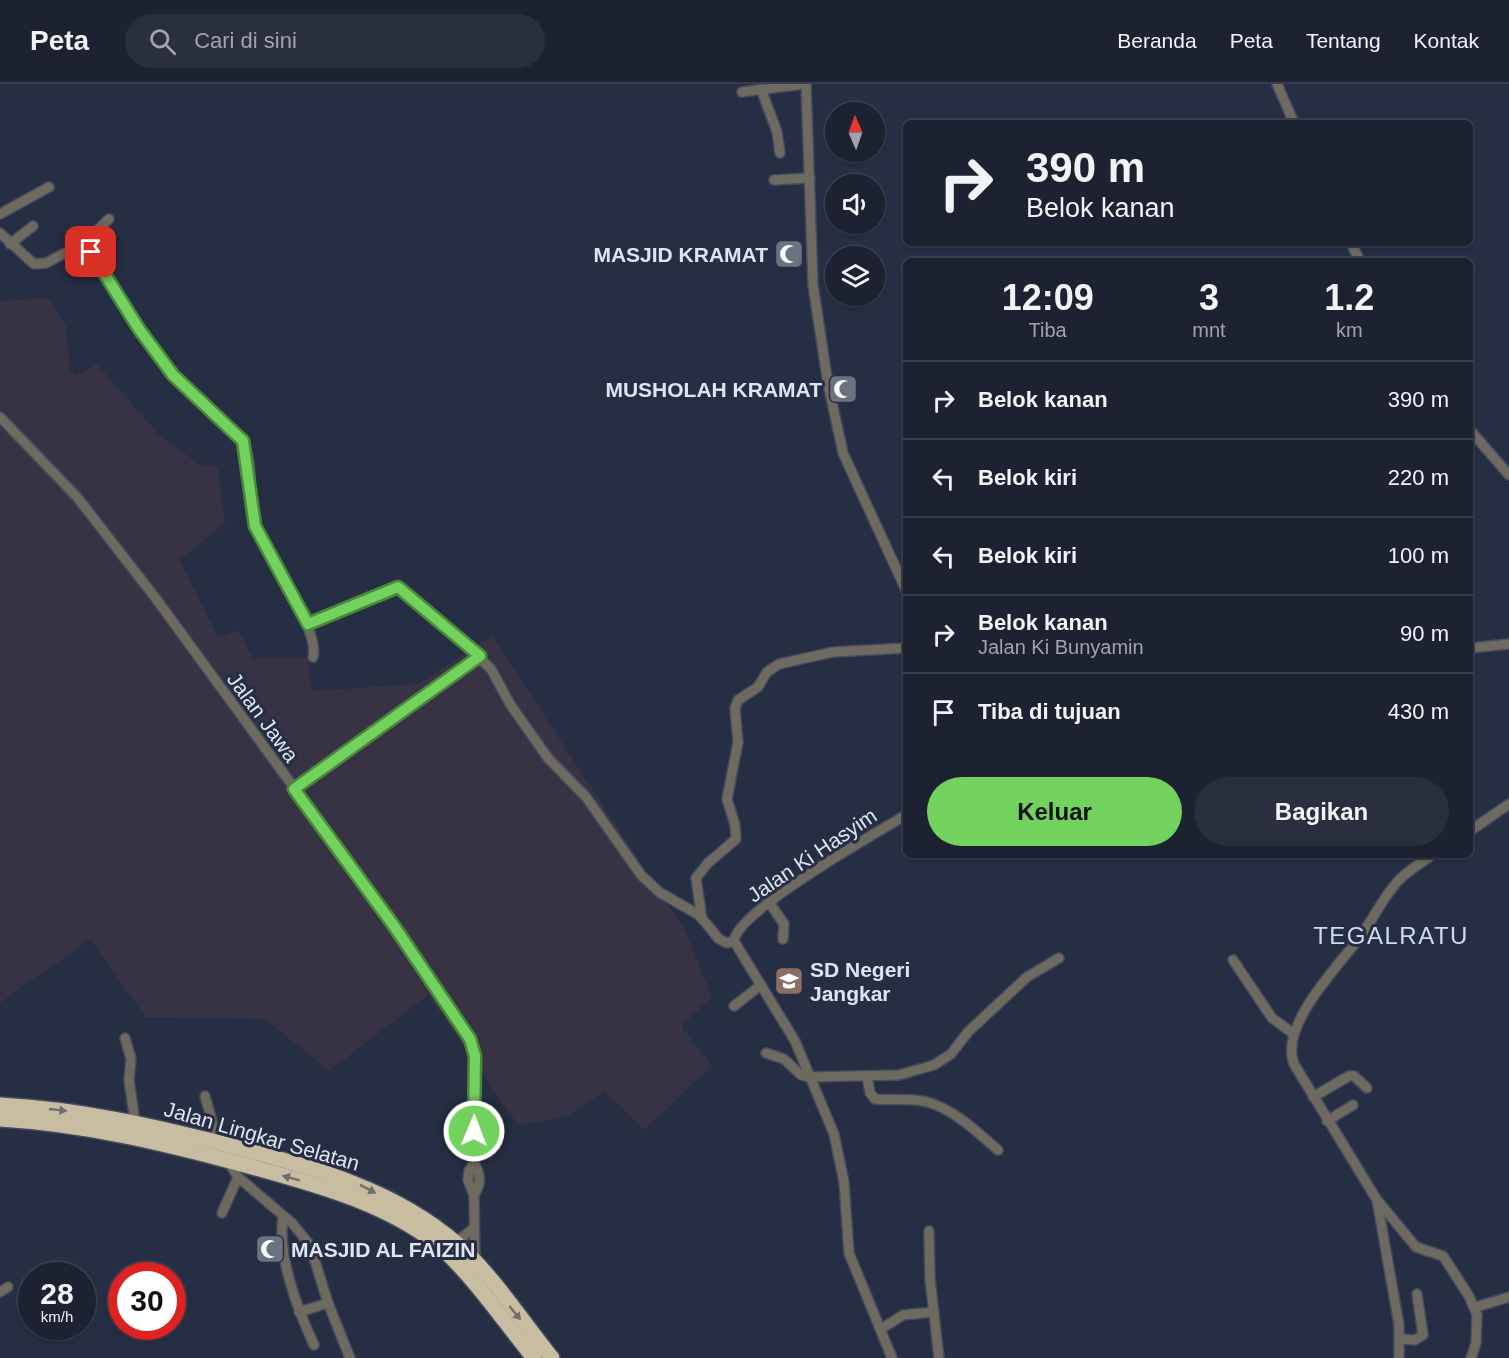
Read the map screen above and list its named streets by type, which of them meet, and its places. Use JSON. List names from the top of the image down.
{
  "streets": {
    "highway": ["Jalan Lingkar Selatan"],
    "street": ["Jalan Jawa", "Jalan Ki Hasyim"]
  },
  "crossings": [
    ["Jalan Jawa", "Jalan Lingkar Selatan"]
  ],
  "districts": ["TEGALRATU"],
  "places": {
    "mosque": ["MASJID KRAMAT", "MUSHOLAH KRAMAT", "MASJID AL FAIZIN"],
    "school or university": ["SD Negeri Jangkar"]
  },
  "north": "top",
  "page": {
    "header": "Peta",
    "search": "Cari di sini",
    "nav": [
      "Beranda",
      "Peta",
      "Tentang",
      "Kontak"
    ],
    "turn": ["390 m", "Belok kanan"],
    "eta": [
      "12:09",
      "Tiba",
      "3",
      "mnt",
      "1.2",
      "km"
    ],
    "list": [
      {
        "name": "Belok kanan",
        "value": "390 m"
      },
      {
        "name": "Belok kiri",
        "value": "220 m"
      },
      {
        "name": "Belok kiri",
        "value": "100 m"
      },
      {
        "name": "Belok kanan",
        "note": "Jalan Ki Bunyamin",
        "value": "90 m"
      },
      {
        "name": "Tiba di tujuan",
        "value": "430 m"
      }
    ],
    "buttons": ["Keluar", "Bagikan"],
    "speed": "28 km/h",
    "limit": "30"
  }
}
